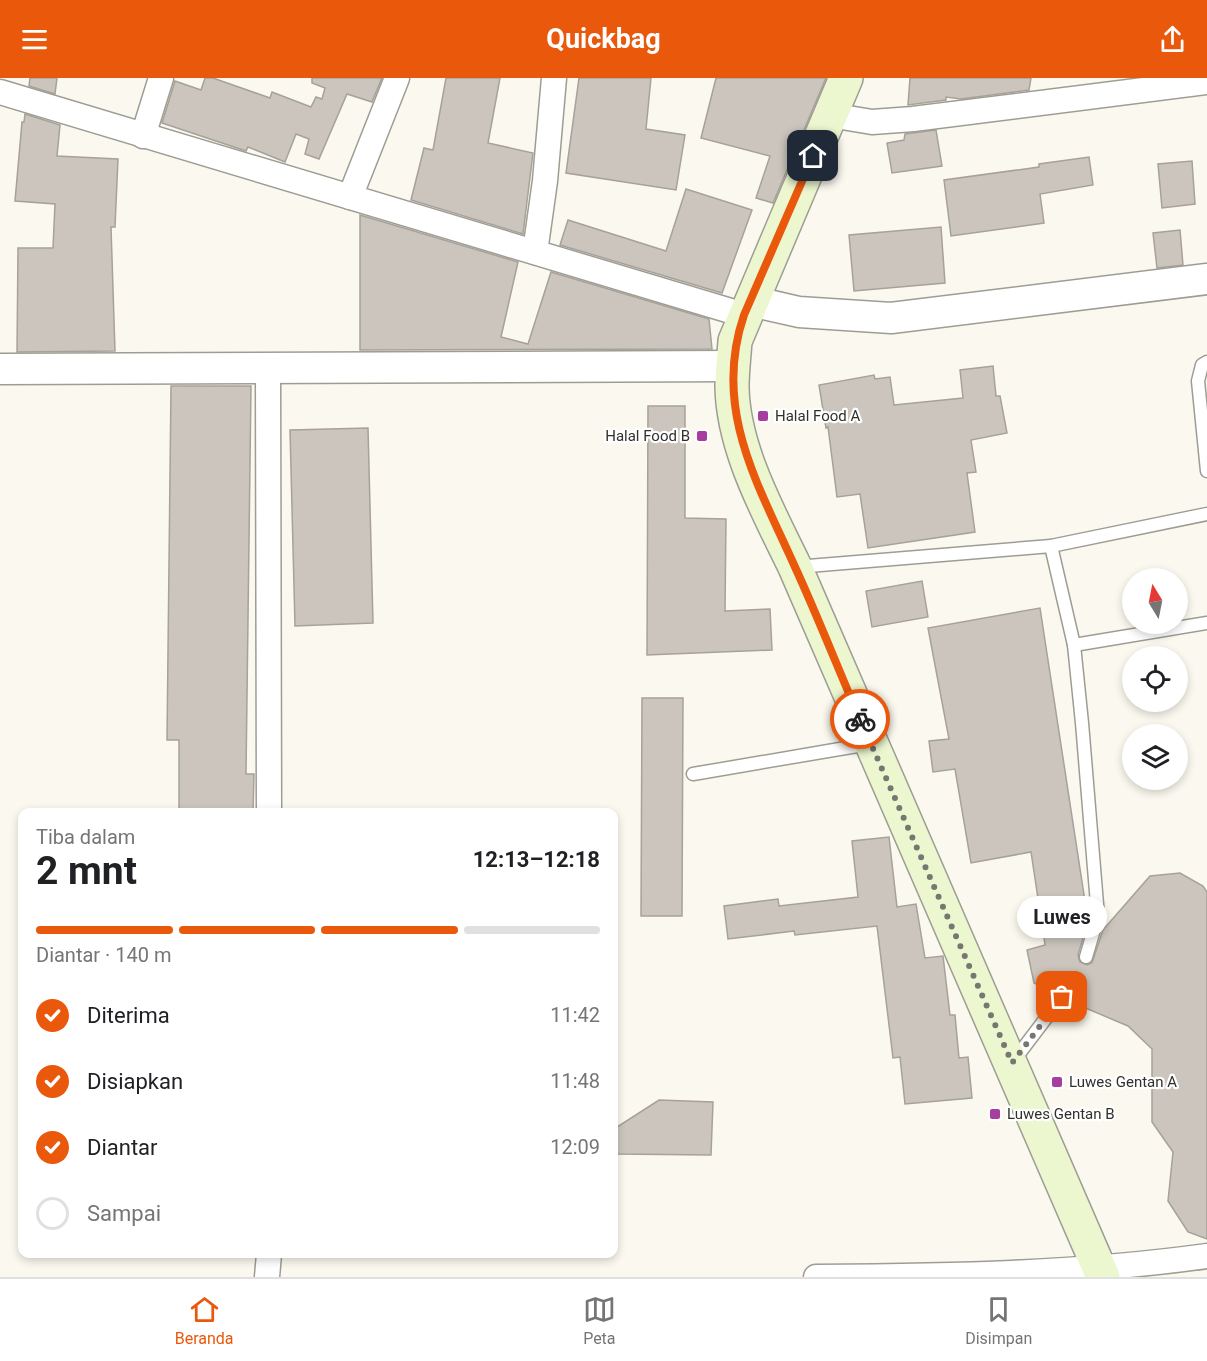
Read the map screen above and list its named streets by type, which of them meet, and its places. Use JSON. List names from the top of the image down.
{
  "places": {
    "transit": [
      "Halal Food A",
      "Halal Food B",
      "Luwes Gentan A",
      "Luwes Gentan B"
    ],
    "other": ["Luwes"]
  },
  "north": "top",
  "page": {
    "header": "Quickbag",
    "heading": ["2 mnt", "Tiba dalam", "12:13–12:18"],
    "bubble": "Luwes",
    "bar": "Diantar · 140 m",
    "list": [
      ["Diterima", "11:42"],
      ["Disiapkan", "11:48"],
      ["Diantar", "12:09"],
      "Sampai"
    ],
    "tabs": ["Beranda", "Peta", "Disimpan"]
  }
}
